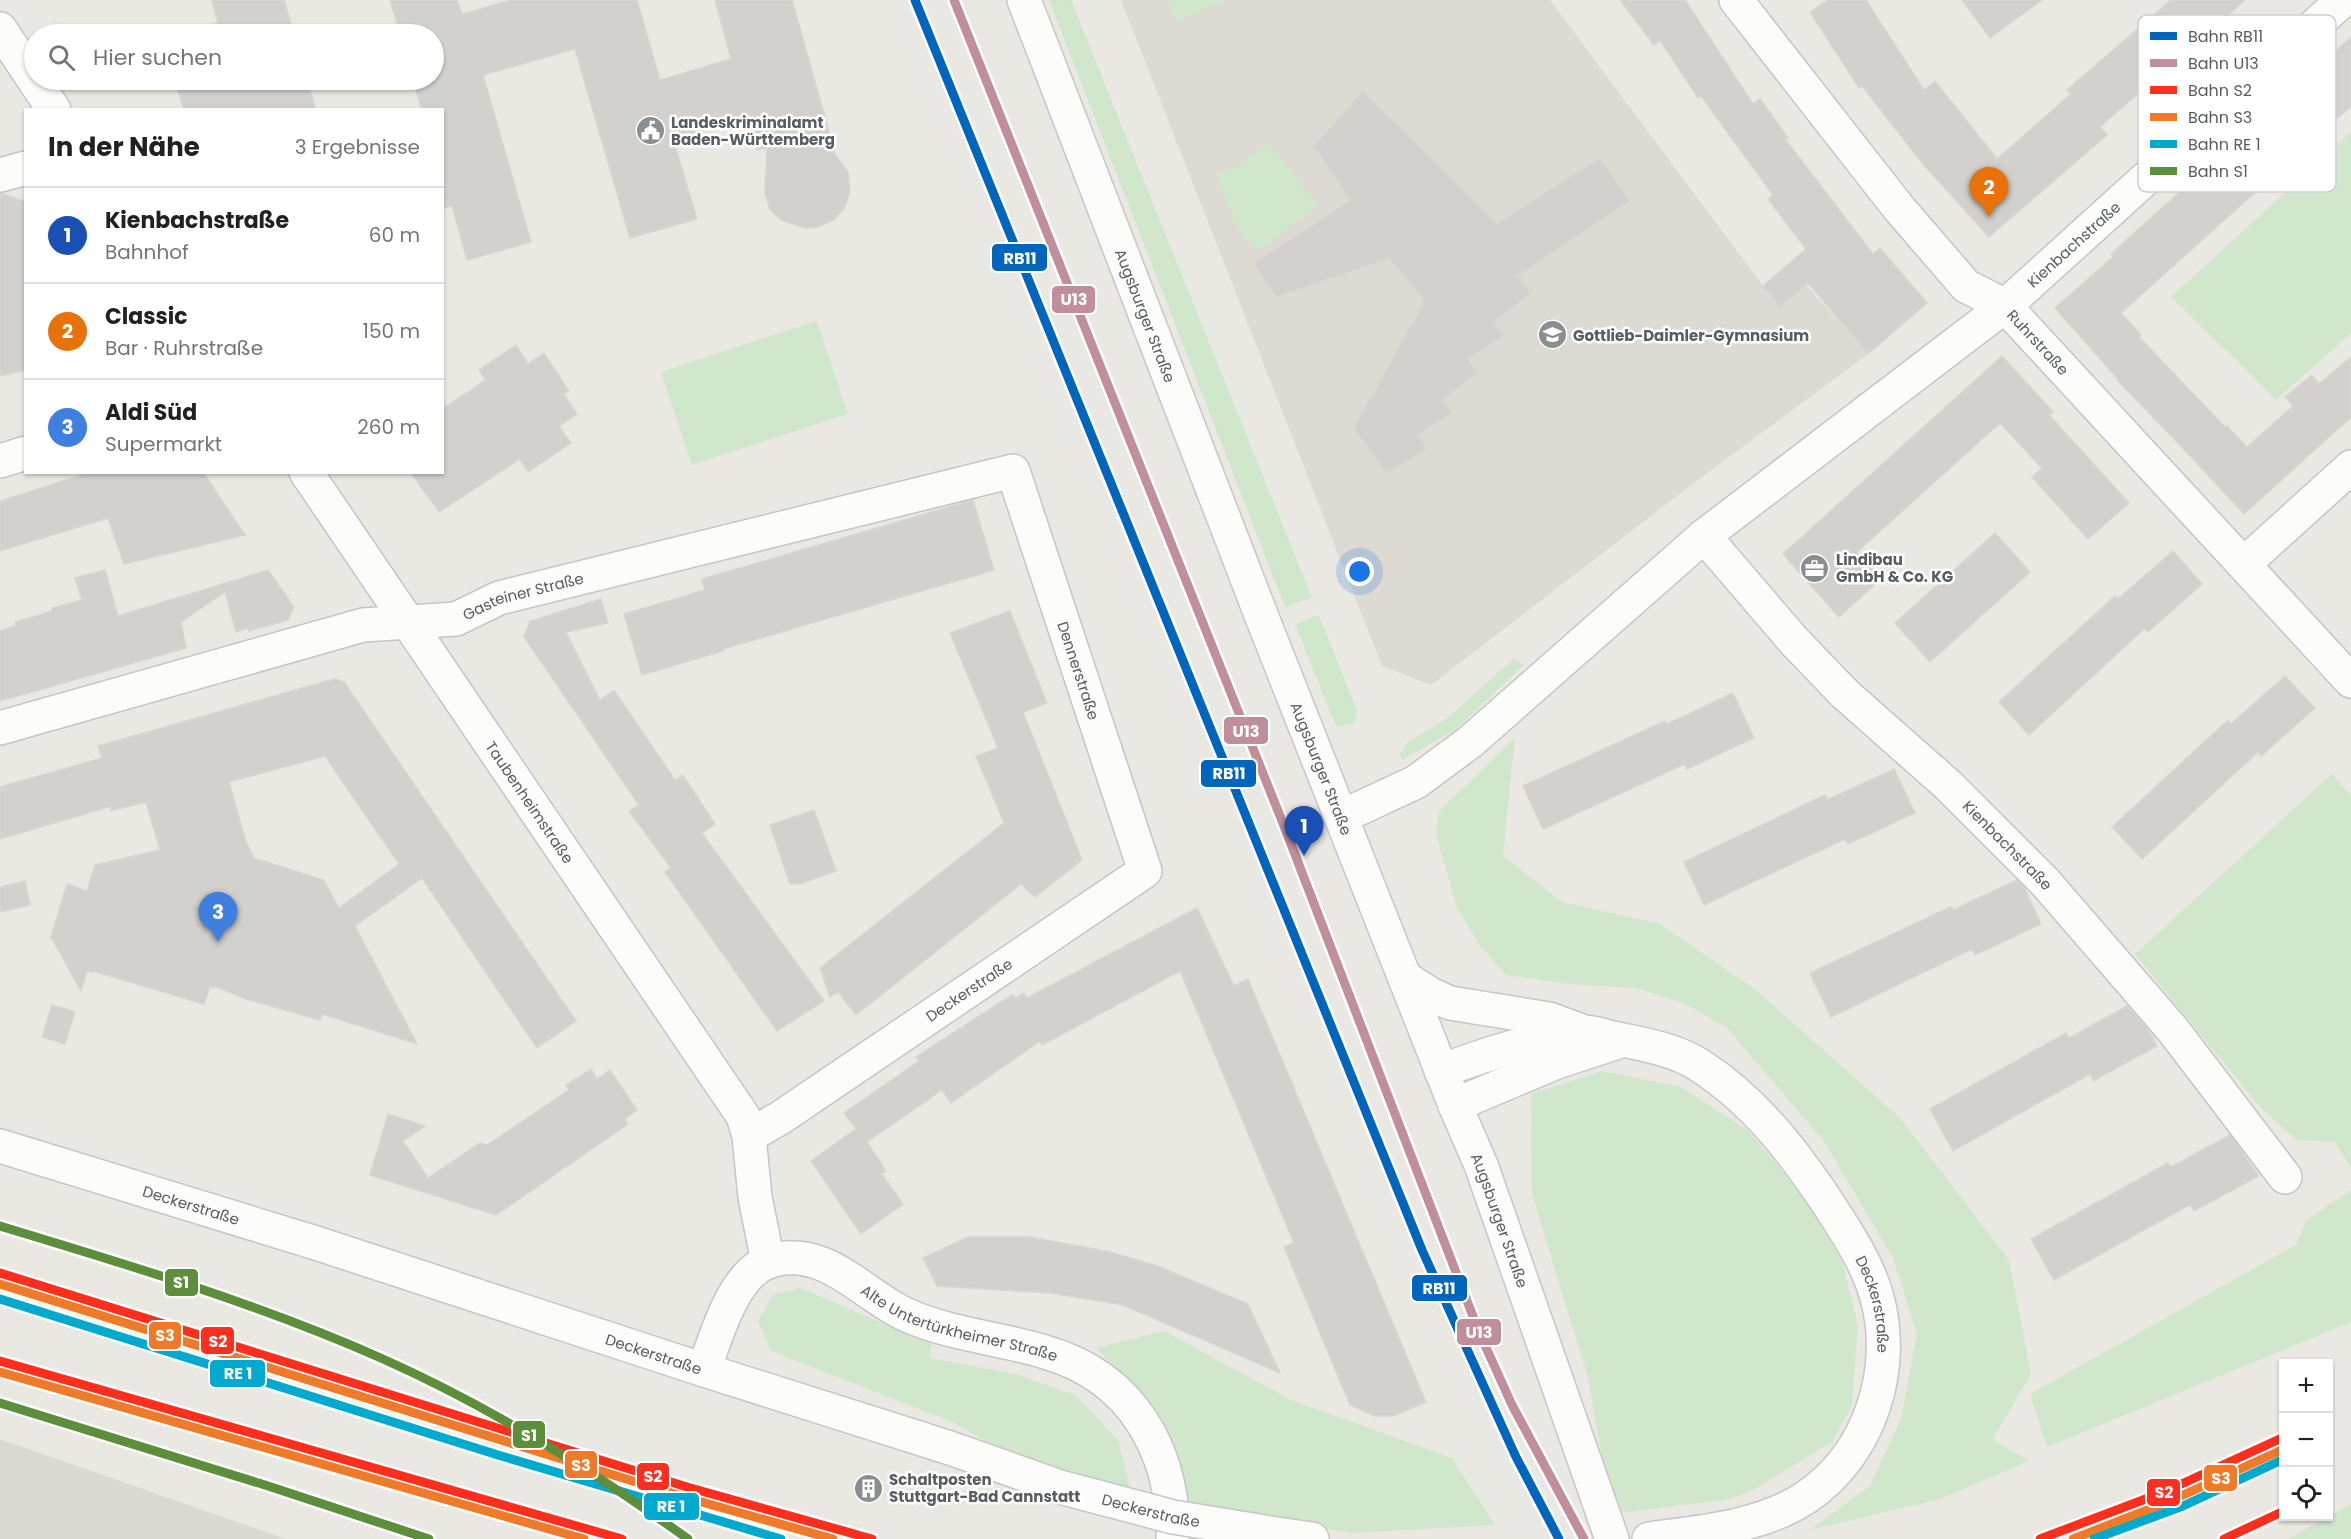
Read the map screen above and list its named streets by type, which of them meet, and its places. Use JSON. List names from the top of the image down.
{
  "streets": {
    "street": [
      "Kienbachstraße",
      "Augsburger Straße",
      "Ruhrstraße",
      "Gasteiner Straße",
      "Dennerstraße",
      "Taubenheimstraße",
      "Deckerstraße",
      "Alte Untertürkheimer Straße"
    ]
  },
  "crossings": [
    ["Kienbachstraße", "Augsburger Straße"],
    ["Kienbachstraße", "Ruhrstraße"],
    ["Augsburger Straße", "Deckerstraße"],
    ["Gasteiner Straße", "Dennerstraße"],
    ["Gasteiner Straße", "Taubenheimstraße"],
    ["Dennerstraße", "Deckerstraße"],
    ["Taubenheimstraße", "Deckerstraße"]
  ],
  "places": {
    "public building": ["Landeskriminalamt Baden-Württemberg"],
    "school or university": ["Gottlieb-Daimler-Gymnasium"],
    "office": ["Lindibau GmbH & Co. KG"],
    "building": ["Schaltposten Stuttgart-Bad Cannstatt"]
  },
  "lines": [
    "rail line RB11",
    "rail line U13",
    "rail line S1",
    "rail line S2",
    "rail line S3"
  ],
  "legend": [
    "Bahn RB11",
    "Bahn U13",
    "Bahn S2",
    "Bahn S3",
    "Bahn RE 1",
    "Bahn S1"
  ],
  "page": {
    "search": "Hier suchen",
    "heading": ["In der Nähe", "3 Ergebnisse"],
    "pins": ["2", "1", "3"],
    "list": [
      {
        "mark": "1",
        "name": "Kienbachstraße",
        "note": "Bahnhof",
        "value": "60 m"
      },
      {
        "mark": "2",
        "name": "Classic",
        "note": "Bar · Ruhrstraße",
        "value": "150 m"
      },
      {
        "mark": "3",
        "name": "Aldi Süd",
        "note": "Supermarkt",
        "value": "260 m"
      }
    ],
    "map_buttons": ["+", "−"]
  }
}
